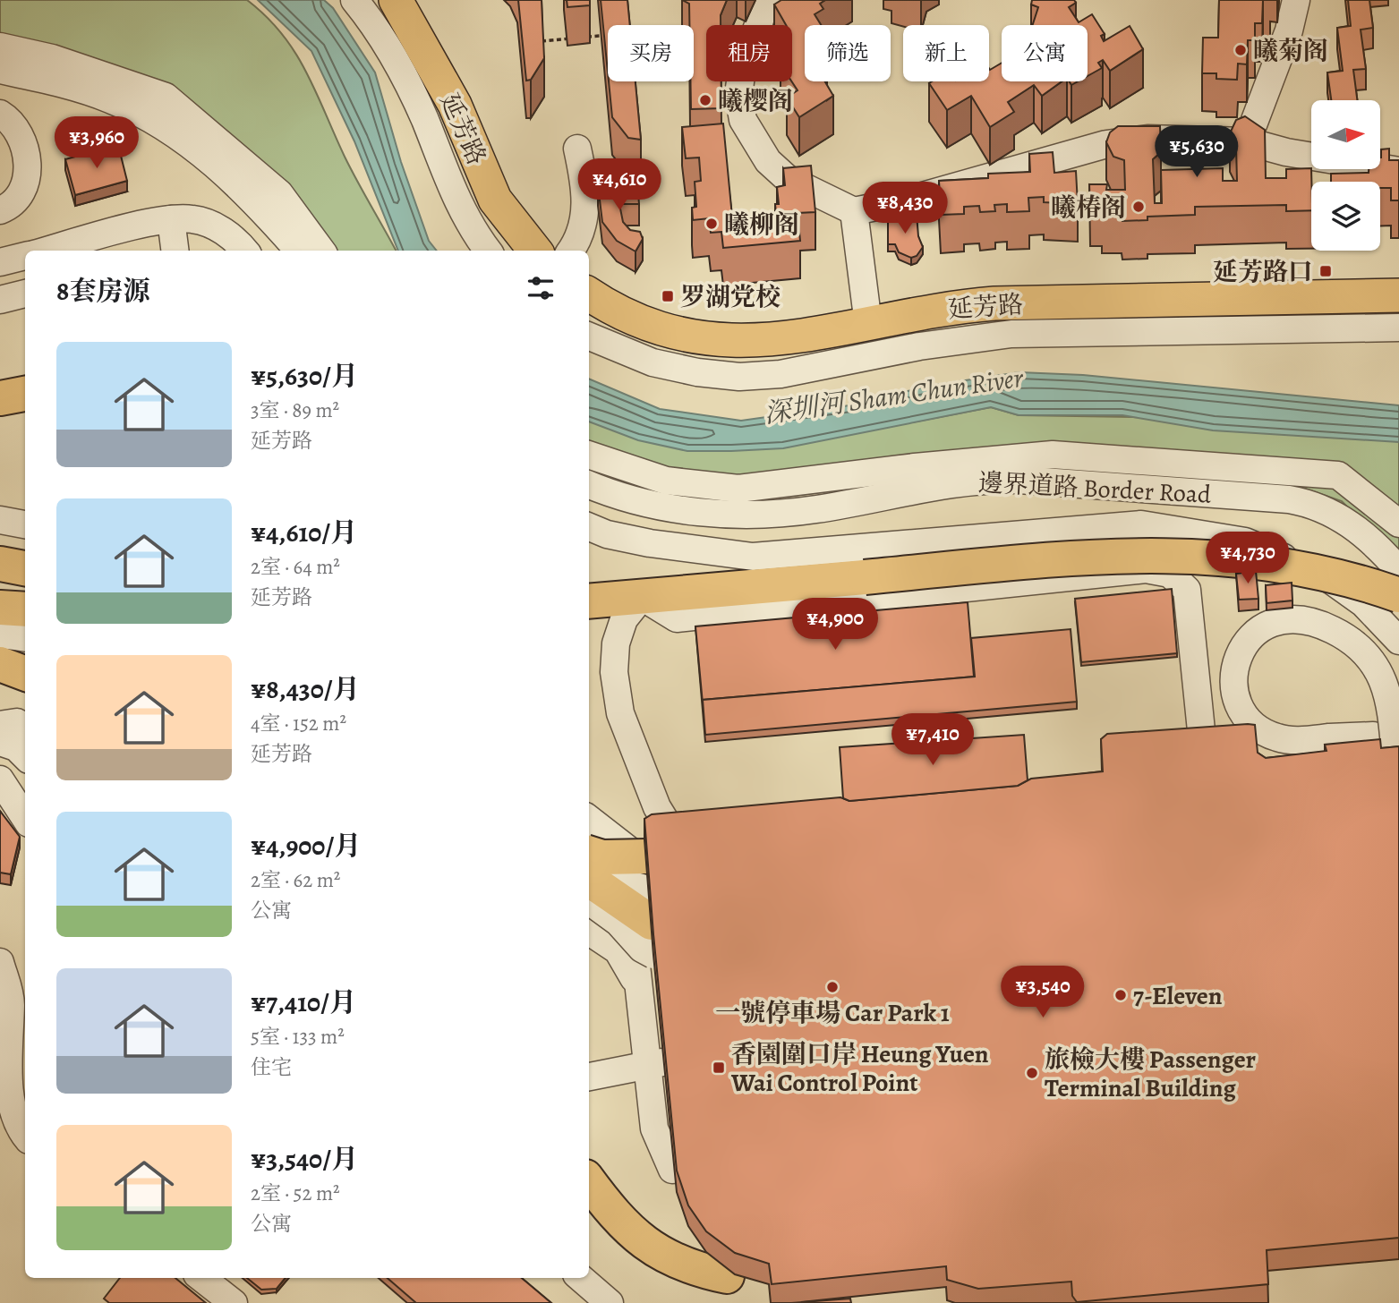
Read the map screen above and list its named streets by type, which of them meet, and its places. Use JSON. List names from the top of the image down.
{
  "streets": {
    "main road": ["延芳路"],
    "street": ["邊界道路 Border Road"]
  },
  "water": ["深圳河 Sham Chun River"],
  "places": {
    "other": [
      "曦菊阁",
      "曦樱阁",
      "曦椿阁",
      "曦柳阁",
      "一號停車場 Car Park 1",
      "7-Eleven",
      "旅檢大樓 Passenger Terminal Building"
    ],
    "transit": ["延芳路口", "罗湖党校", "香園圍口岸 Heung Yuen Wai Control Point"]
  },
  "north": "right",
  "page": {
    "chip": [
      "买房",
      "租房",
      "筛选",
      "新上",
      "公寓"
    ],
    "price": [
      "¥3,960",
      "¥5,630",
      "¥4,610",
      "¥8,430",
      "¥4,730",
      "¥4,900",
      "¥7,410",
      "¥3,540"
    ],
    "heading": "8套房源",
    "list": [
      {
        "name": "¥5,630/月",
        "note": "3室 · 89 m² · 延芳路"
      },
      {
        "name": "¥4,610/月",
        "note": "2室 · 64 m² · 延芳路"
      },
      {
        "name": "¥8,430/月",
        "note": "4室 · 152 m² · 延芳路"
      },
      {
        "name": "¥4,900/月",
        "note": "2室 · 62 m² · 公寓"
      },
      {
        "name": "¥7,410/月",
        "note": "5室 · 133 m² · 住宅"
      },
      {
        "name": "¥3,540/月",
        "note": "2室 · 52 m² · 公寓"
      }
    ]
  }
}
